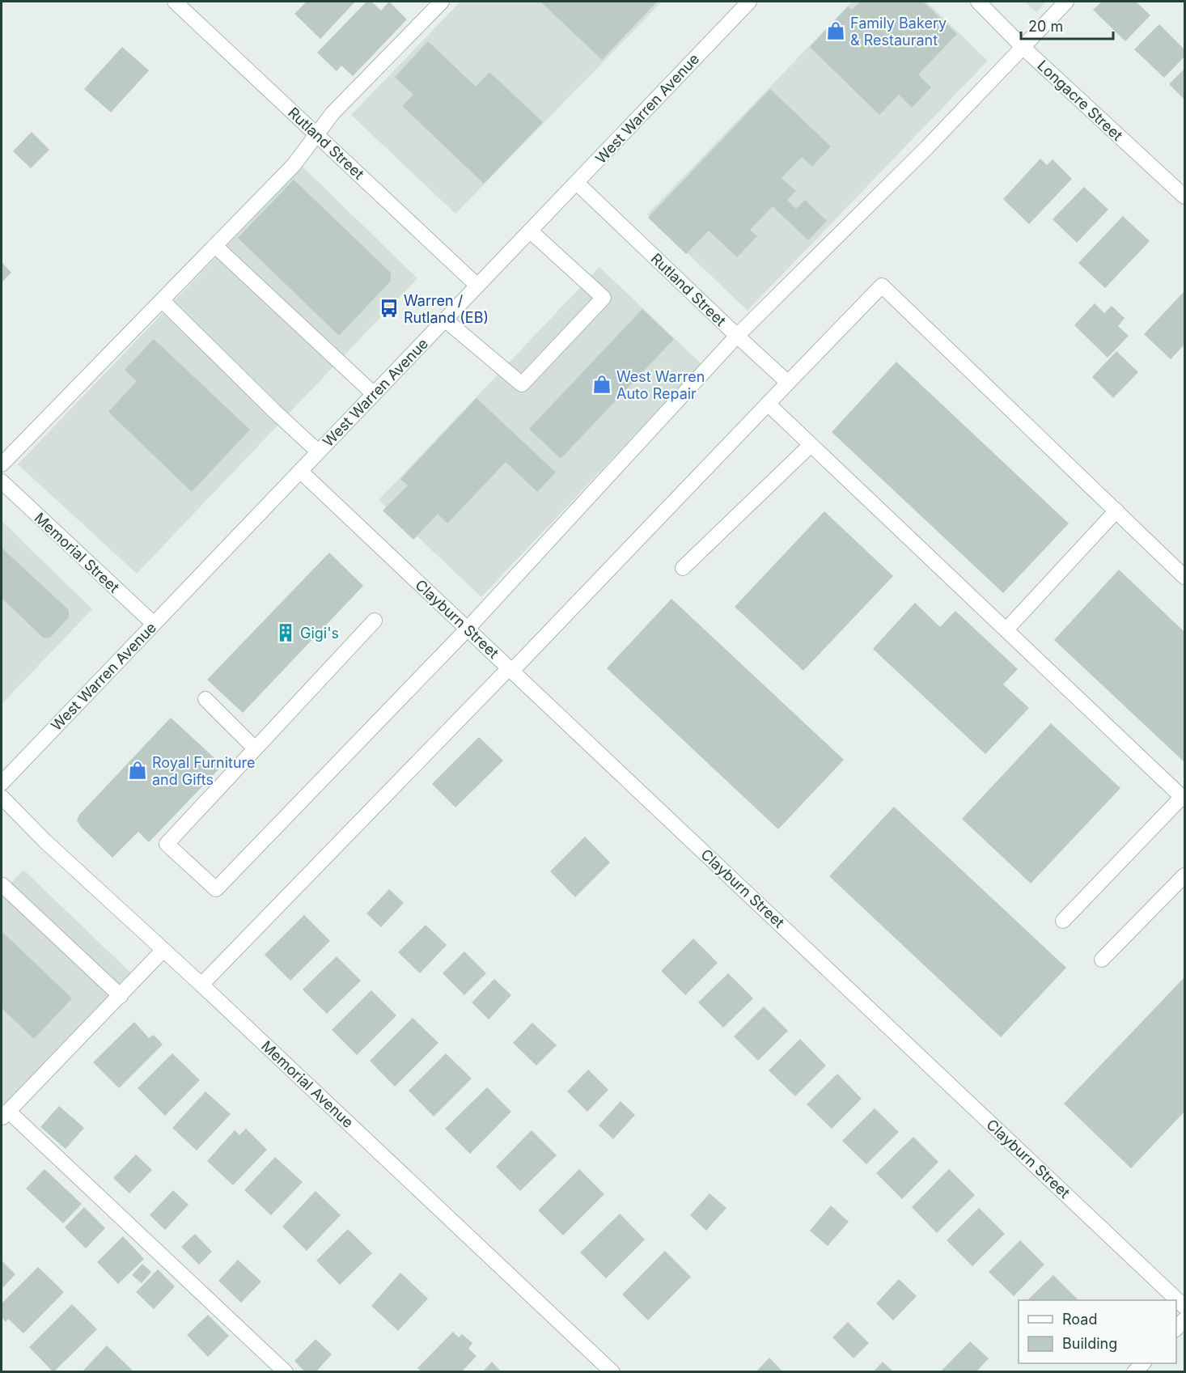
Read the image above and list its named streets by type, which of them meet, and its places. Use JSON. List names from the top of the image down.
{
  "streets": {
    "street": [
      "Longacre Street",
      "West Warren Avenue",
      "Rutland Street",
      "Memorial Street",
      "Clayburn Street",
      "Memorial Avenue"
    ]
  },
  "crossings": [
    ["West Warren Avenue", "Rutland Street"],
    ["West Warren Avenue", "Memorial Street"],
    ["West Warren Avenue", "Clayburn Street"]
  ],
  "places": {
    "shop": ["Family Bakery & Restaurant", "West Warren Auto Repair", "Royal Furniture and Gifts"],
    "bus stop": ["Warren / Rutland (EB)"],
    "building": ["Gigi's"]
  },
  "legend": ["Road", "Building"],
  "scale_bar": "20 m"
}
